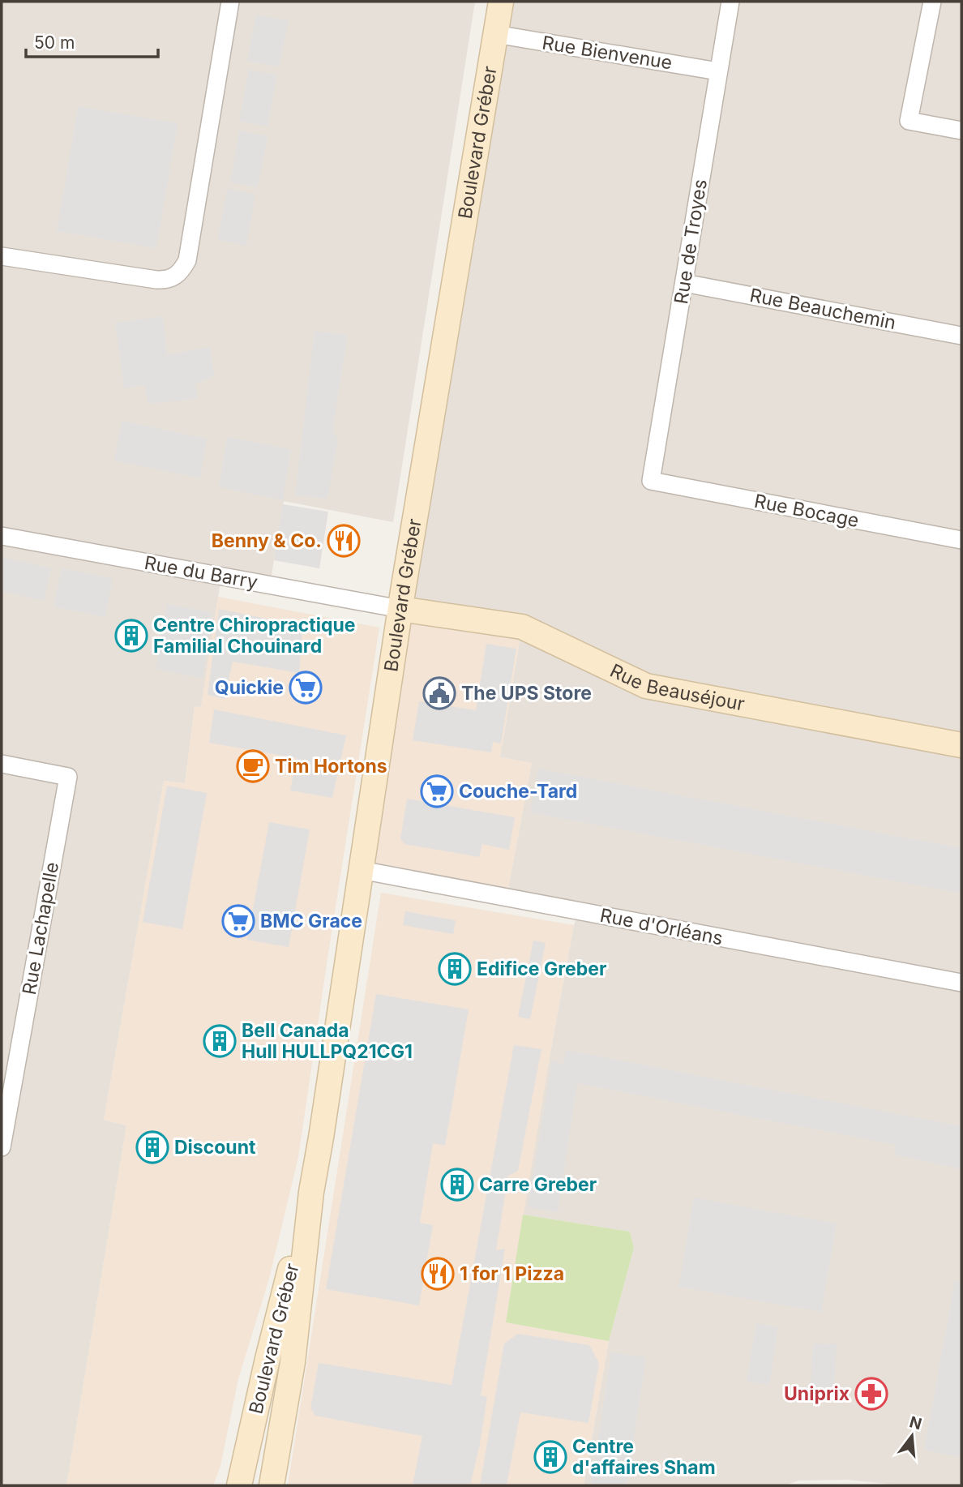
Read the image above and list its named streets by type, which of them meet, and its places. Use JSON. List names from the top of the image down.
{
  "streets": {
    "main road": ["Boulevard Gréber", "Rue Beauséjour"],
    "street": [
      "Rue Bienvenue",
      "Rue de Troyes",
      "Rue Beauchemin",
      "Rue Bocage",
      "Rue du Barry",
      "Rue d'Orléans",
      "Rue Lachapelle"
    ]
  },
  "crossings": [
    ["Rue Bienvenue", "Boulevard Gréber"],
    ["Rue Bienvenue", "Rue de Troyes"],
    ["Boulevard Gréber", "Rue du Barry"],
    ["Boulevard Gréber", "Rue Beauséjour"],
    ["Boulevard Gréber", "Rue d'Orléans"],
    ["Rue de Troyes", "Rue Beauchemin"],
    ["Rue de Troyes", "Rue Bocage"],
    ["Rue du Barry", "Rue Beauséjour"]
  ],
  "places": {
    "restaurant": ["Benny & Co.", "1 for 1 Pizza"],
    "building": [
      "Centre Chiropractique Familial Chouinard",
      "Edifice Greber",
      "Bell Canada Hull HULLPQ21CG1",
      "Discount",
      "Carre Greber",
      "Centre d'affaires Sham"
    ],
    "supermarket": ["Quickie", "Couche-Tard", "BMC Grace"],
    "public building": ["The UPS Store"],
    "cafe": ["Tim Hortons"],
    "pharmacy": ["Uniprix"]
  },
  "scale_bar": "50 m",
  "north": "top"
}
